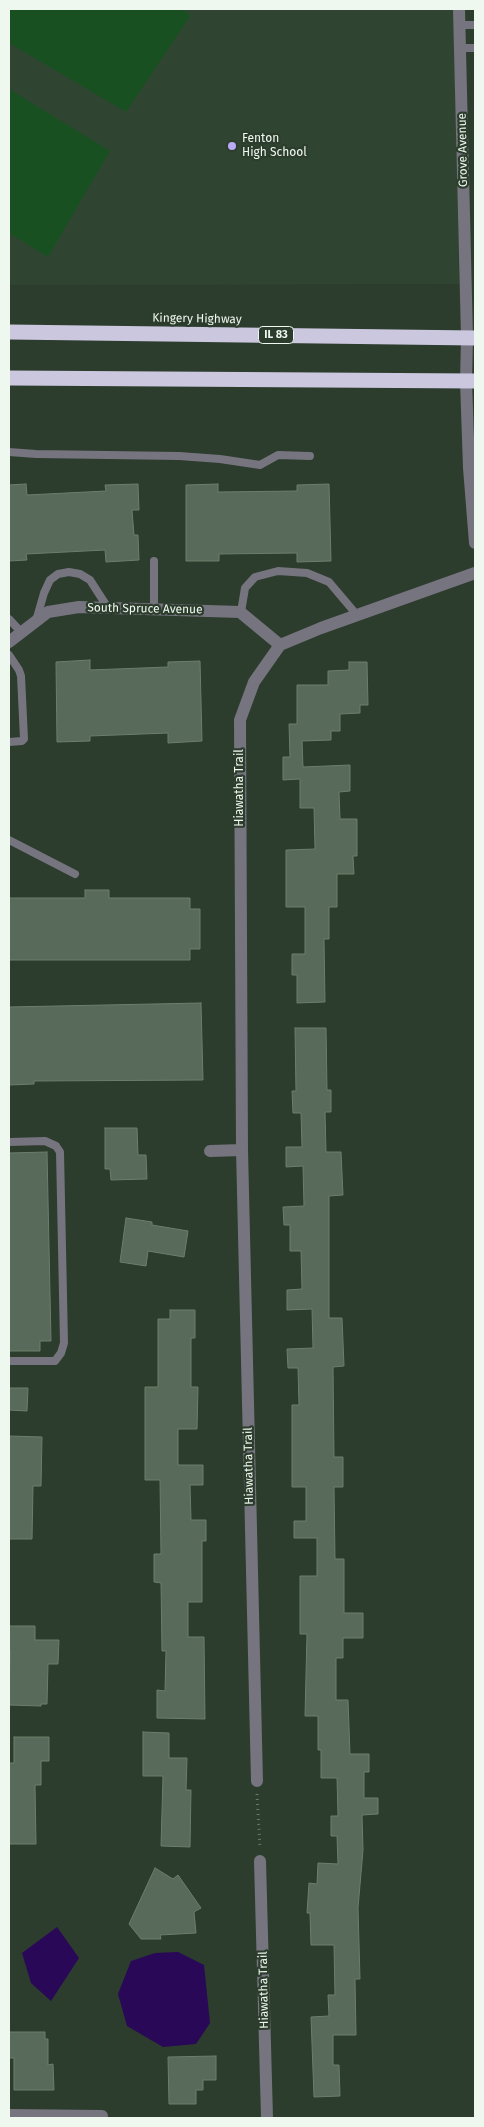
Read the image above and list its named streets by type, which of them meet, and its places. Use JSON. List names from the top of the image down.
{
  "streets": {
    "highway": ["Kingery Highway", "IL 83"],
    "street": ["Grove Avenue", "South Spruce Avenue", "Hiawatha Trail"]
  },
  "crossings": [
    ["Grove Avenue", "Kingery Highway"]
  ],
  "places": ["Fenton High School"]
}
